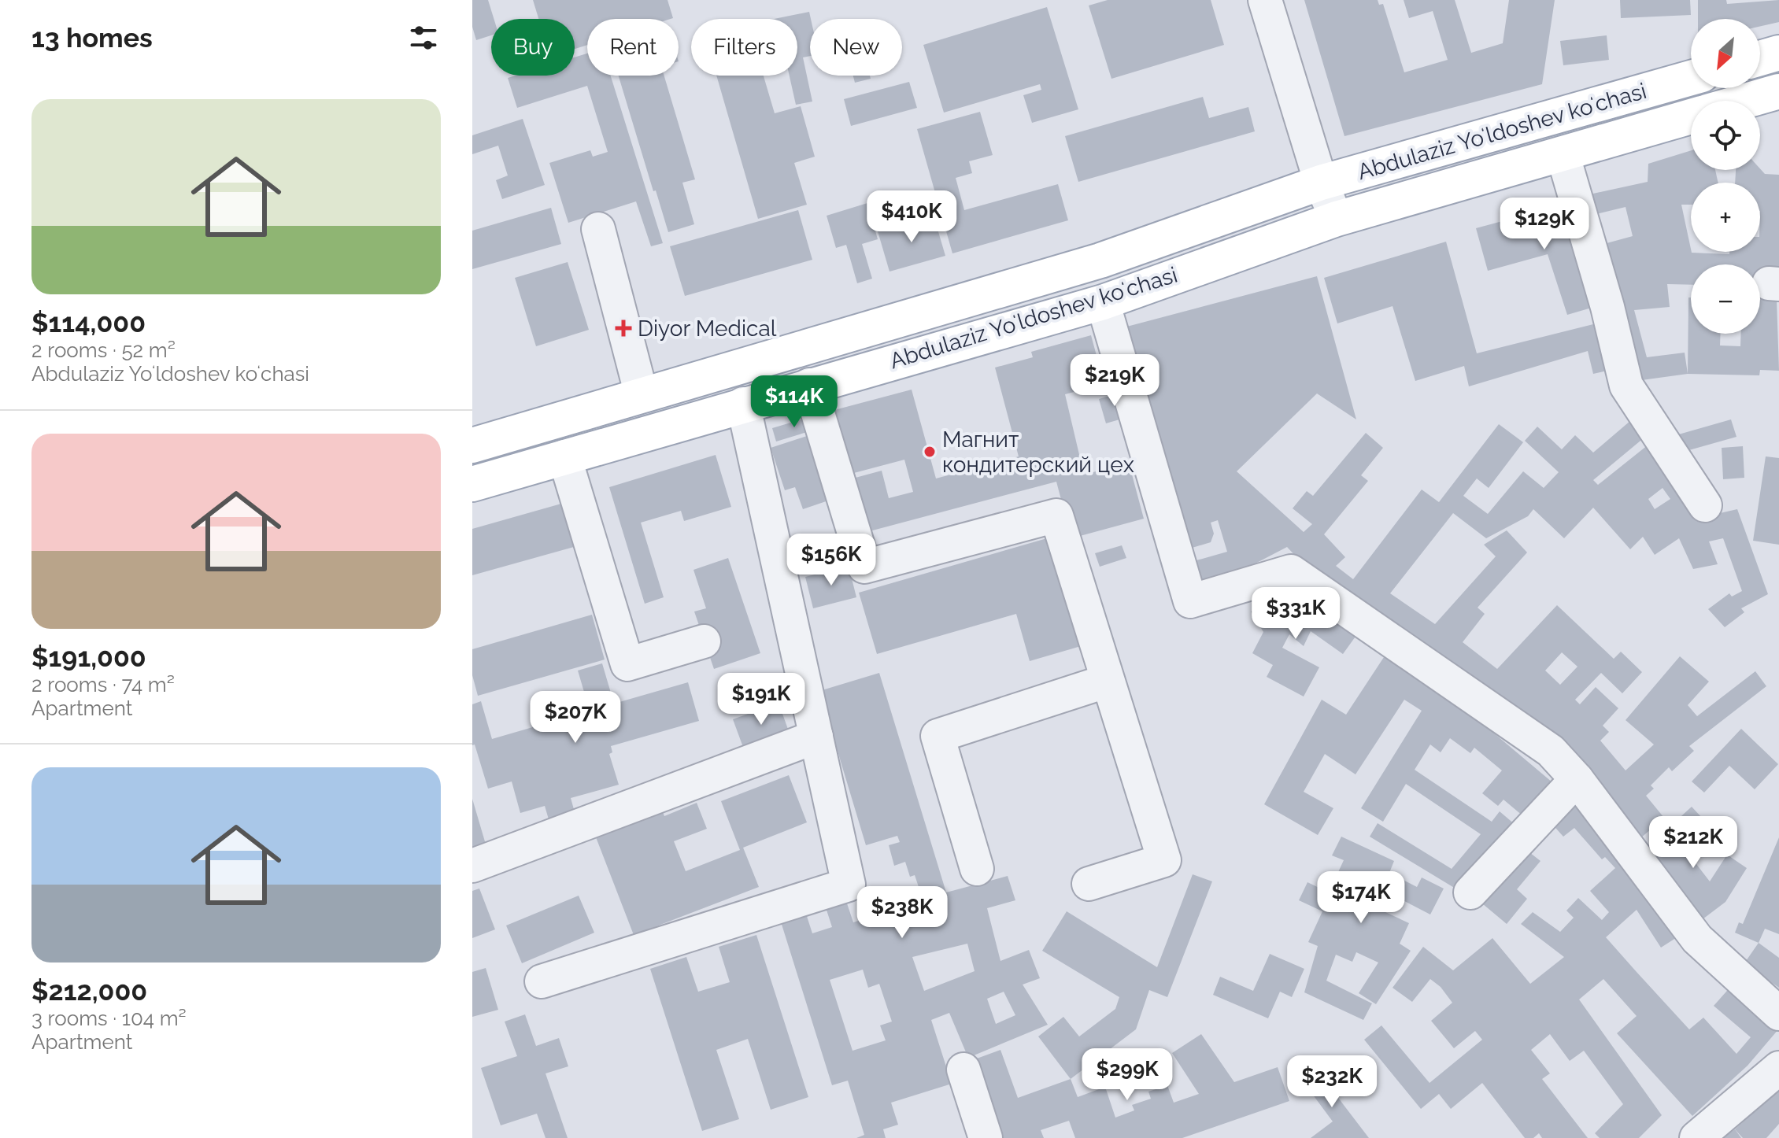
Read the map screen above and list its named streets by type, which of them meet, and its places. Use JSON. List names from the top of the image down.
{
  "streets": {
    "main road": ["Abdulaziz Yoʻldoshev koʻchasi"]
  },
  "places": {
    "health": ["Diyor Medical"],
    "other": ["Магнит кондитерский цех"]
  },
  "north": "bottom left",
  "page": {
    "heading": "13 homes",
    "map_buttons": ["+", "−"],
    "chip": [
      "Buy",
      "Rent",
      "Filters",
      "New"
    ],
    "list": [
      {
        "name": "$114,000",
        "note": "2 rooms · 52 m² · Abdulaziz Yoʻldoshev koʻchasi"
      },
      {
        "name": "$191,000",
        "note": "2 rooms · 74 m² · Apartment"
      },
      {
        "name": "$212,000",
        "note": "3 rooms · 104 m² · Apartment"
      }
    ],
    "price": [
      "$410K",
      "$129K",
      "$219K",
      "$114K",
      "$156K",
      "$331K",
      "$191K",
      "$207K",
      "$212K",
      "$174K",
      "$238K",
      "$299K",
      "$232K"
    ]
  }
}
